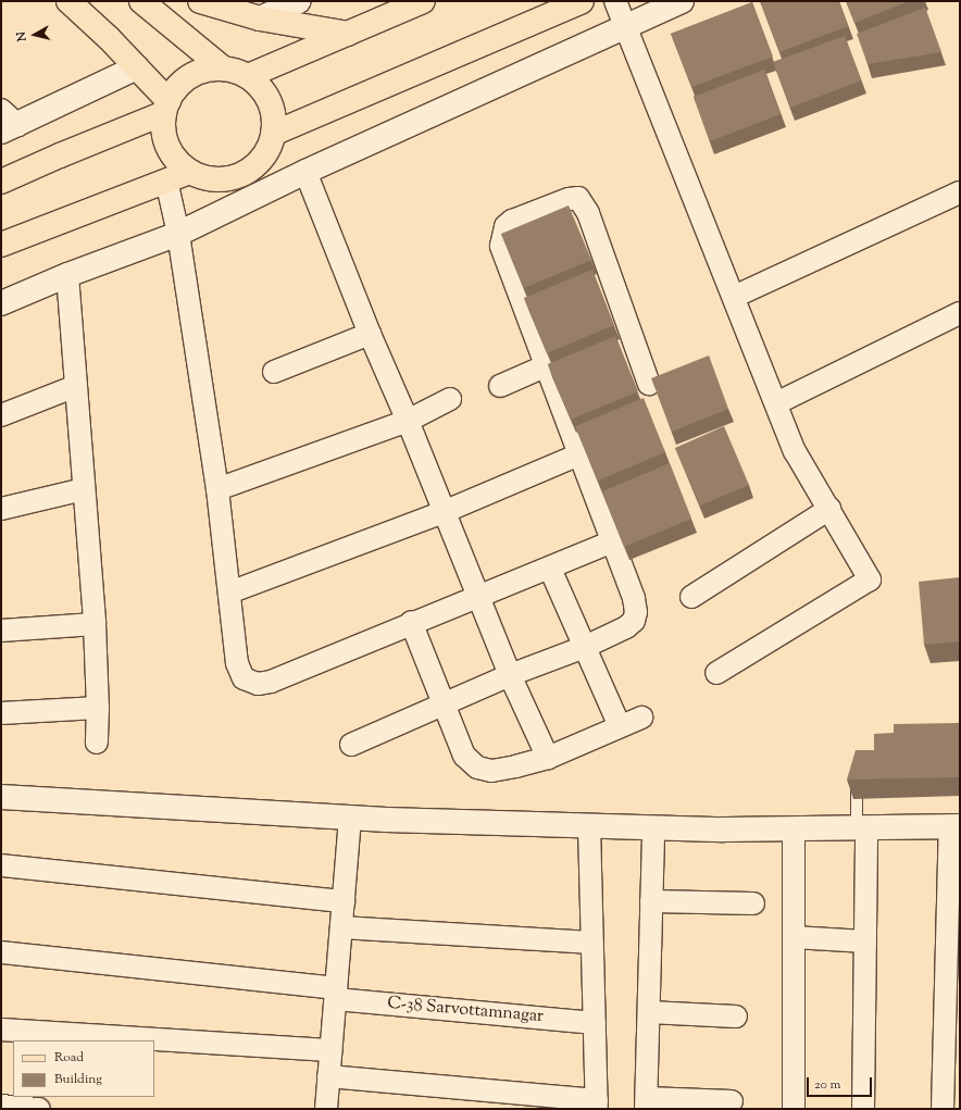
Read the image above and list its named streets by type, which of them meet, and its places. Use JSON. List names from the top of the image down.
{
  "streets": {
    "street": ["C-38 Sarvottamnagar"]
  },
  "legend": ["Road", "Building"],
  "scale_bar": "20 m",
  "north": "left"
}
